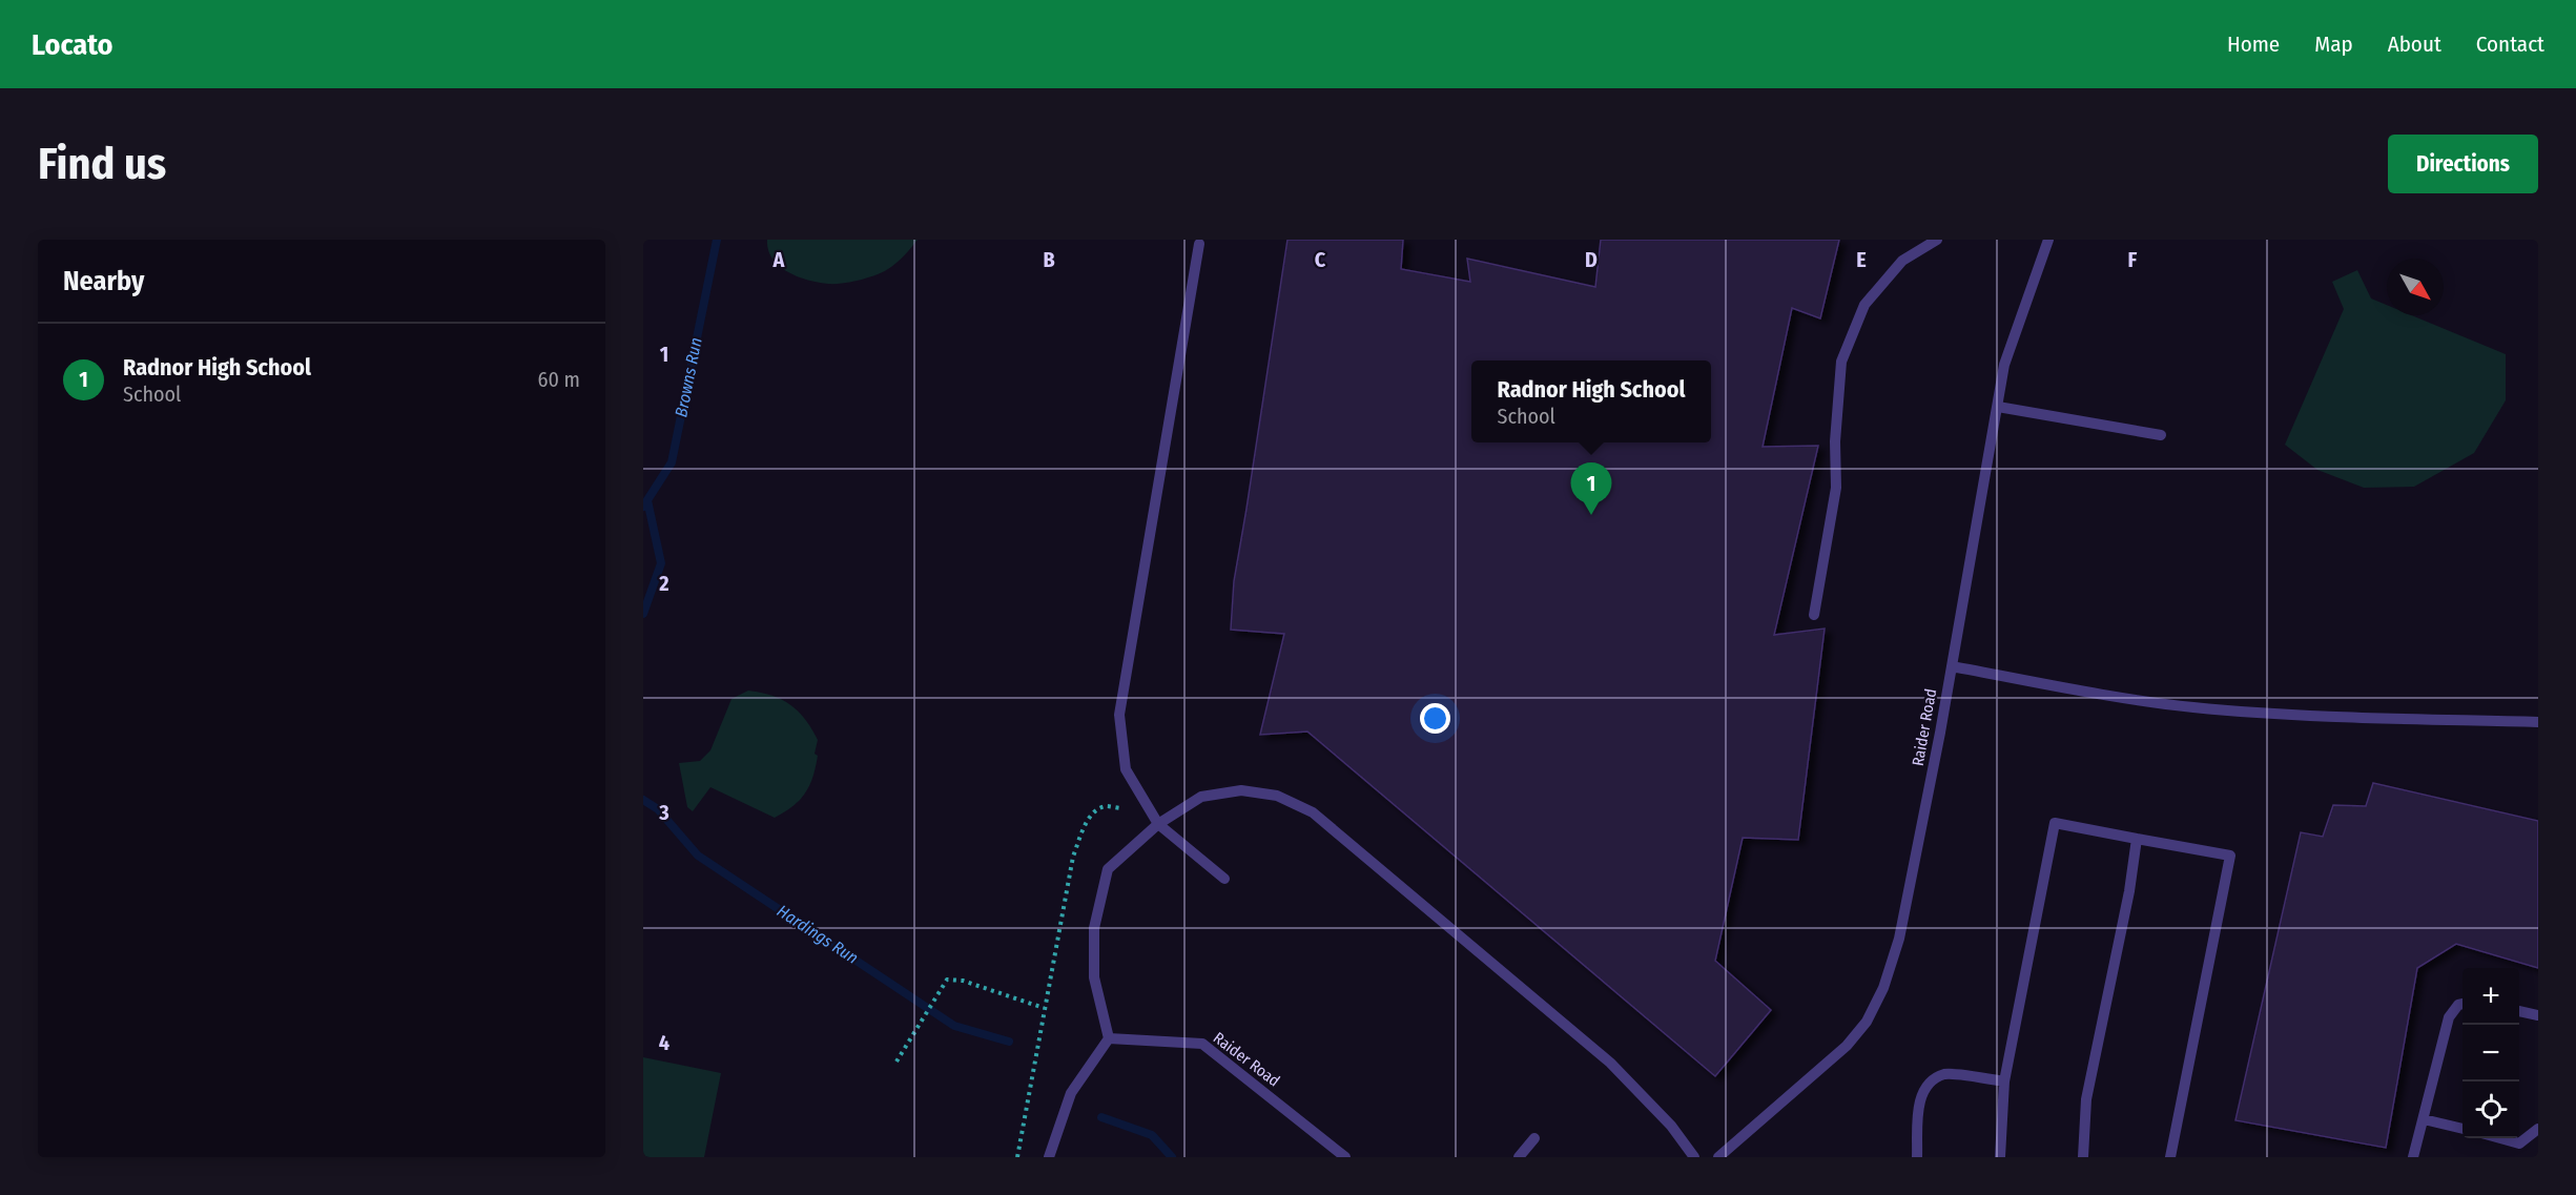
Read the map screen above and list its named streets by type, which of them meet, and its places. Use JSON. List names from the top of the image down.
{
  "streets": {
    "lane": ["Raider Road"]
  },
  "water": ["Browns Run", "Hardings Run"],
  "north": "bottom right",
  "page": {
    "header": "Locato",
    "nav": [
      "Home",
      "Map",
      "About",
      "Contact"
    ],
    "buttons": "Directions",
    "title": "Find us",
    "heading": "Nearby",
    "list": [
      {
        "mark": "1",
        "name": "Radnor High School",
        "note": "School",
        "value": "60 m"
      }
    ],
    "popup": ["Radnor High School", "School"],
    "pins": "1",
    "map_buttons": ["+", "−"]
  },
  "grid": {
    "columns": [
      "A",
      "B",
      "C",
      "D",
      "E",
      "F"
    ],
    "rows": [
      "1",
      "2",
      "3",
      "4"
    ]
  }
}
